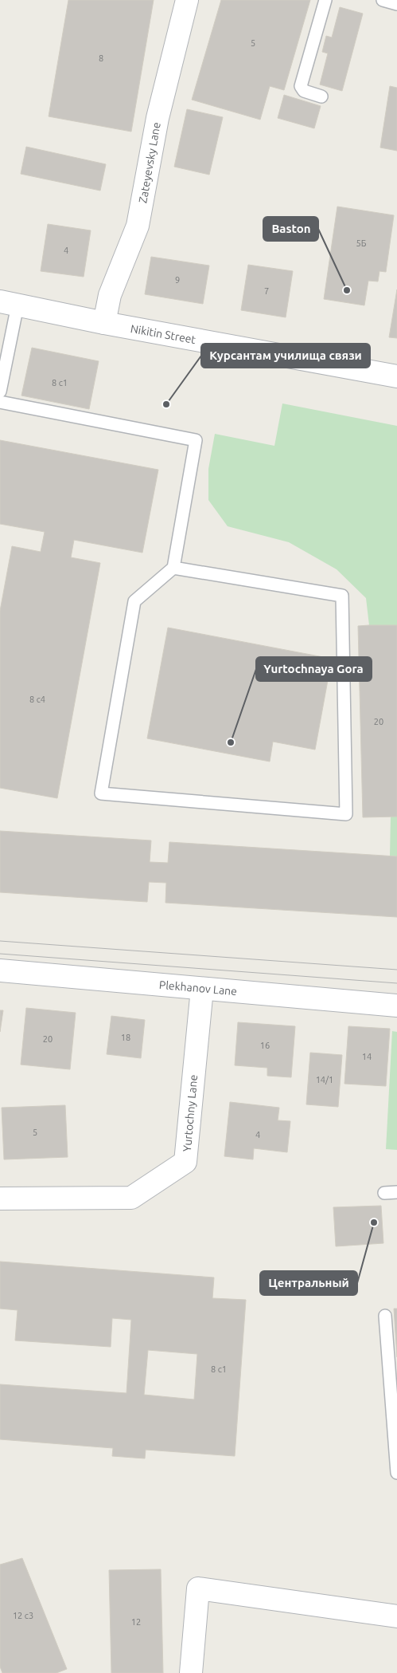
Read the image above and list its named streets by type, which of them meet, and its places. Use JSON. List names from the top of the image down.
{
  "streets": {
    "street": [
      "Zateyevsky Lane",
      "Nikitin Street",
      "Plekhanov Lane",
      "Yurtochny Lane"
    ]
  },
  "crossings": [
    ["Zateyevsky Lane", "Nikitin Street"],
    ["Plekhanov Lane", "Yurtochny Lane"]
  ],
  "places": [
    "Baston",
    "Курсантам училища связи",
    "Yurtochnaya Gora",
    "Центральный"
  ],
  "house_numbers": [
    "5",
    "8",
    "5Б",
    "4",
    "9",
    "7",
    "8 с1",
    "8 с4",
    "20",
    "18",
    "20",
    "16",
    "14",
    "14/1",
    "5",
    "4",
    "8 с1",
    "12 с3",
    "12"
  ]
}
